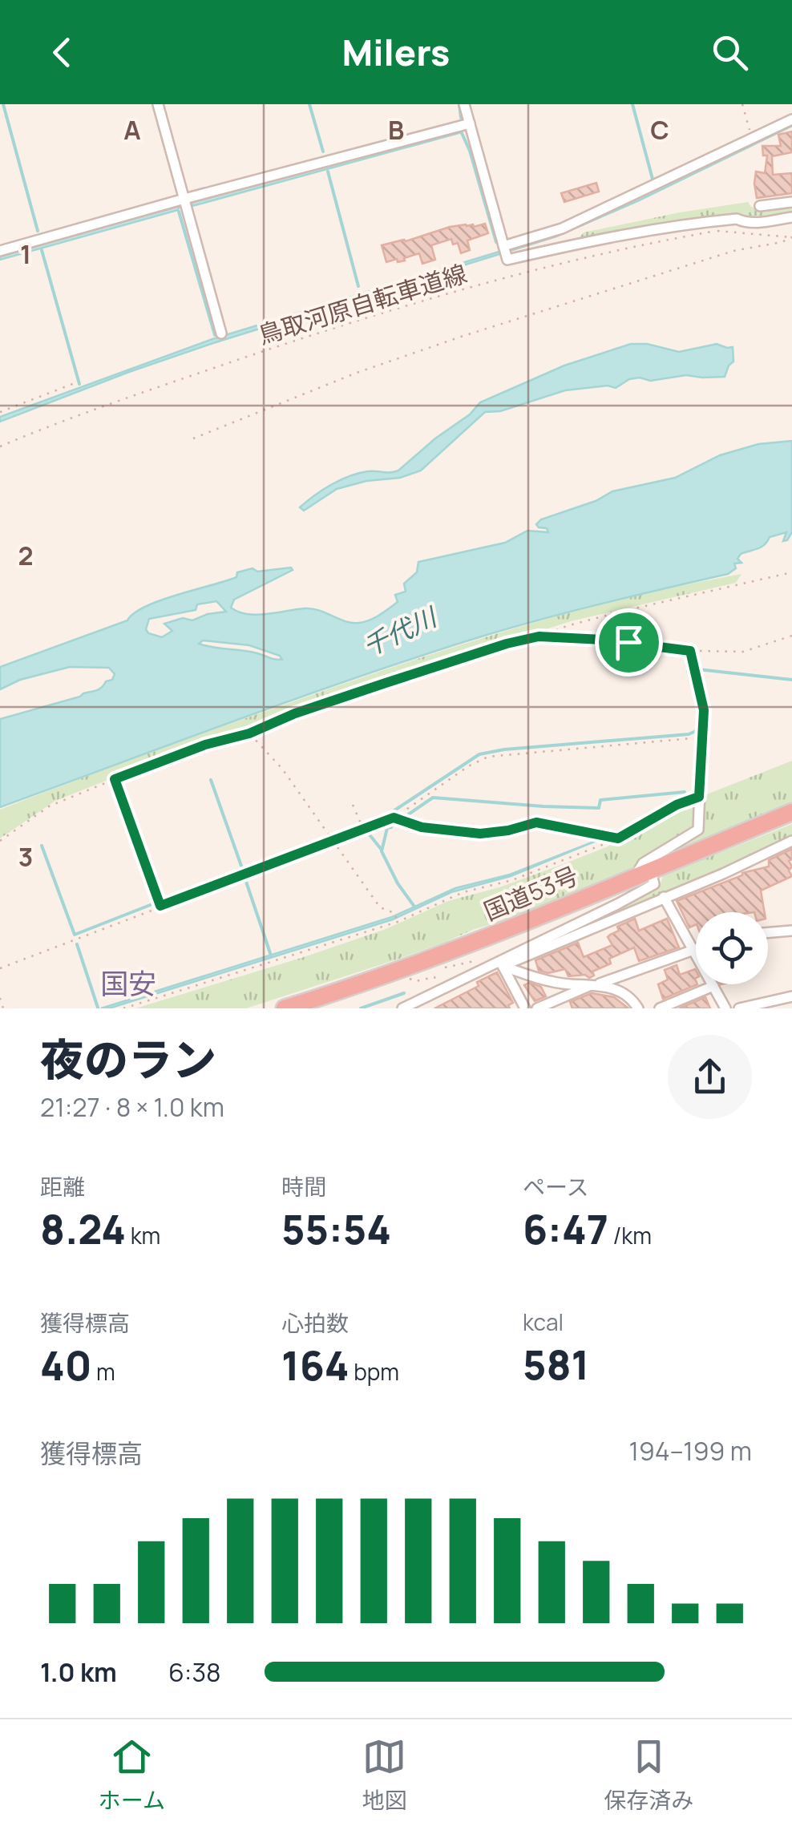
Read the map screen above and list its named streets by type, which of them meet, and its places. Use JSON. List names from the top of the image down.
{
  "streets": {
    "highway": ["国道53号"],
    "path": ["鳥取河原自転車道線"]
  },
  "districts": ["国安"],
  "water": ["千代川"],
  "page": {
    "header": "Milers",
    "heading": ["夜のラン", "21:27 · 8 × 1.0 km"],
    "stats": [
      ["距離", "8.24 km"],
      ["時間", "55:54"],
      ["ペース", "6:47 /km"],
      ["獲得標高", "40 m"],
      ["心拍数", "164 bpm"],
      ["kcal", "581"]
    ],
    "chart": ["獲得標高", "194–199 m"],
    "list": [
      {
        "name": "1.0 km",
        "note": "6:38"
      }
    ],
    "tabs": ["ホーム", "地図", "保存済み"]
  },
  "grid": {
    "columns": ["A", "B", "C"],
    "rows": ["1", "2", "3"]
  }
}
